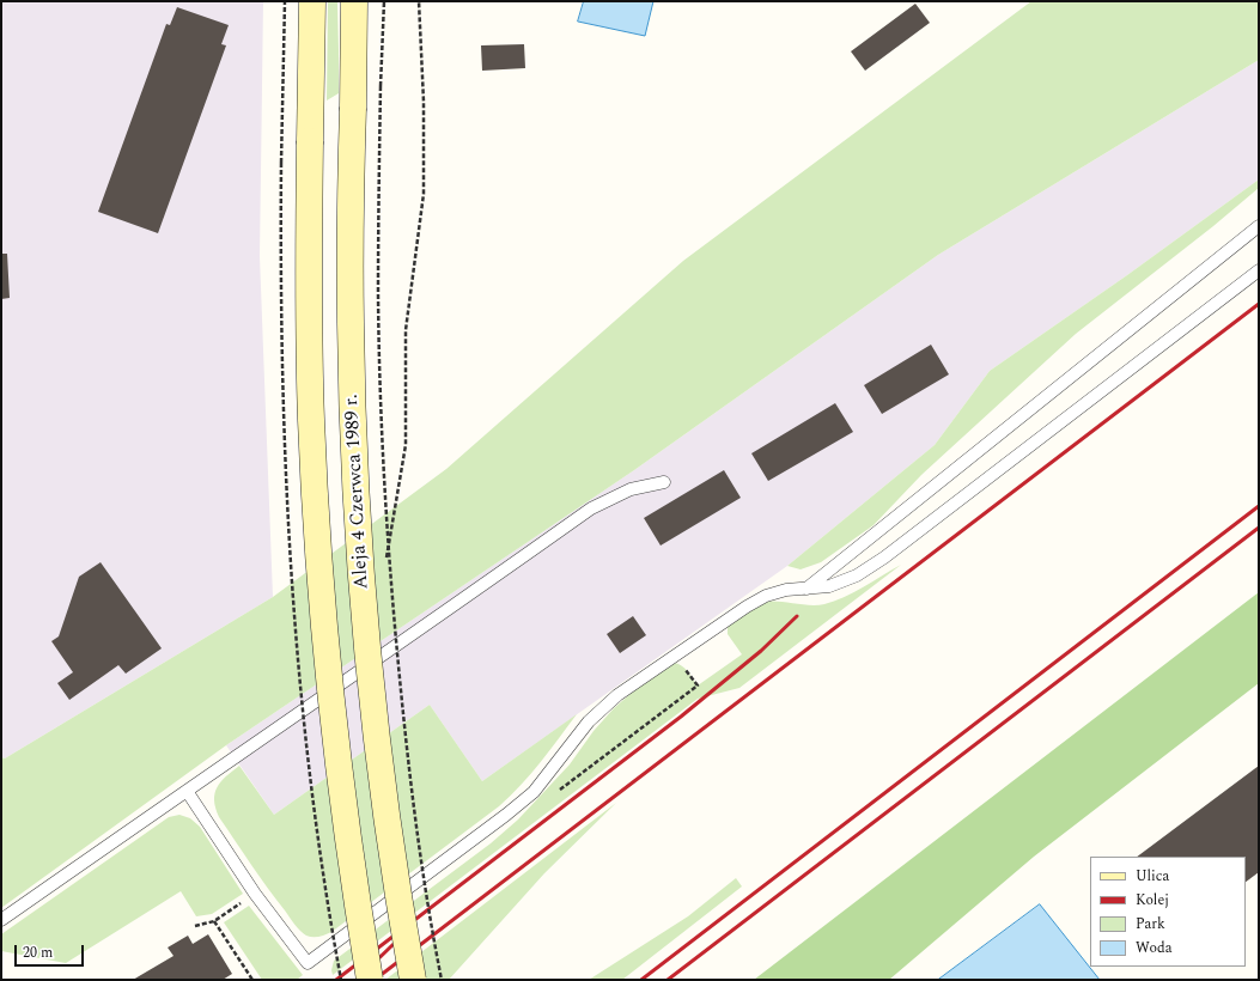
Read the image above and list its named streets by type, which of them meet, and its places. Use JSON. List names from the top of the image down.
{
  "streets": {
    "main road": ["Aleja 4 Czerwca 1989 r."]
  },
  "legend": [
    "Ulica",
    "Kolej",
    "Park",
    "Woda"
  ],
  "scale_bar": "20 m"
}
